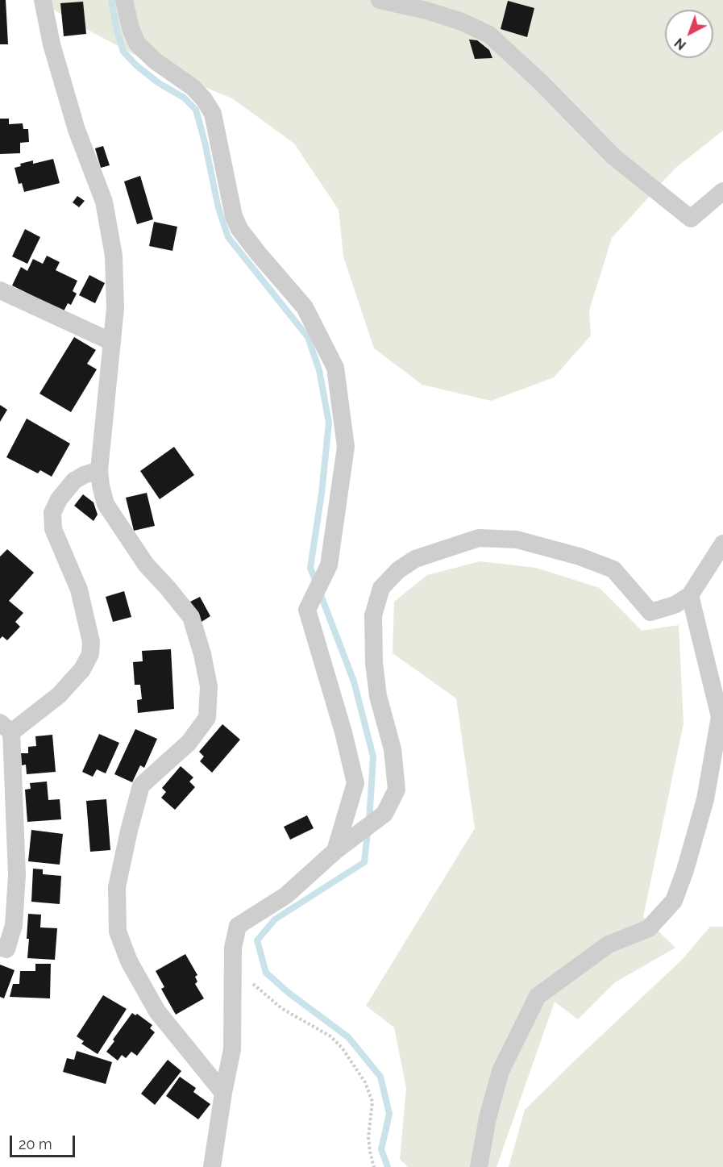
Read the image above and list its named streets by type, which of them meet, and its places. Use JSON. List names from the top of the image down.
{
  "scale_bar": "20 m",
  "north": "bottom left"
}
